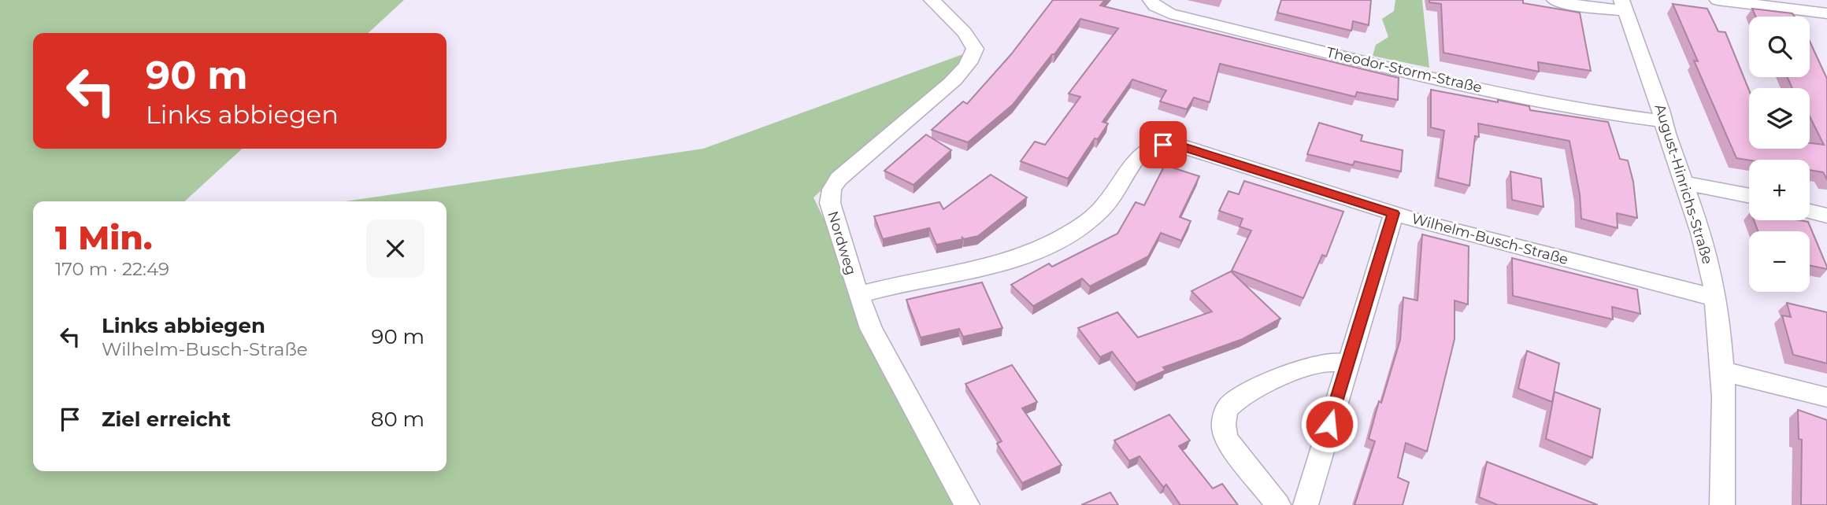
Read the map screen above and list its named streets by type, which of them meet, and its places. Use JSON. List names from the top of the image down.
{
  "streets": {
    "street": [
      "Theodor-Storm-Straße",
      "August-Hinrichs-Straße",
      "Wilhelm-Busch-Straße",
      "Nordweg"
    ]
  },
  "crossings": [
    ["Theodor-Storm-Straße", "August-Hinrichs-Straße"],
    ["August-Hinrichs-Straße", "Wilhelm-Busch-Straße"],
    ["Wilhelm-Busch-Straße", "Nordweg"]
  ],
  "page": {
    "map_buttons": ["+", "−"],
    "turn": ["90 m", "Links abbiegen"],
    "heading": ["1 Min.", "170 m · 22:49"],
    "list": [
      {
        "name": "Links abbiegen",
        "note": "Wilhelm-Busch-Straße",
        "value": "90 m"
      },
      {
        "name": "Ziel erreicht",
        "value": "80 m"
      }
    ]
  }
}
